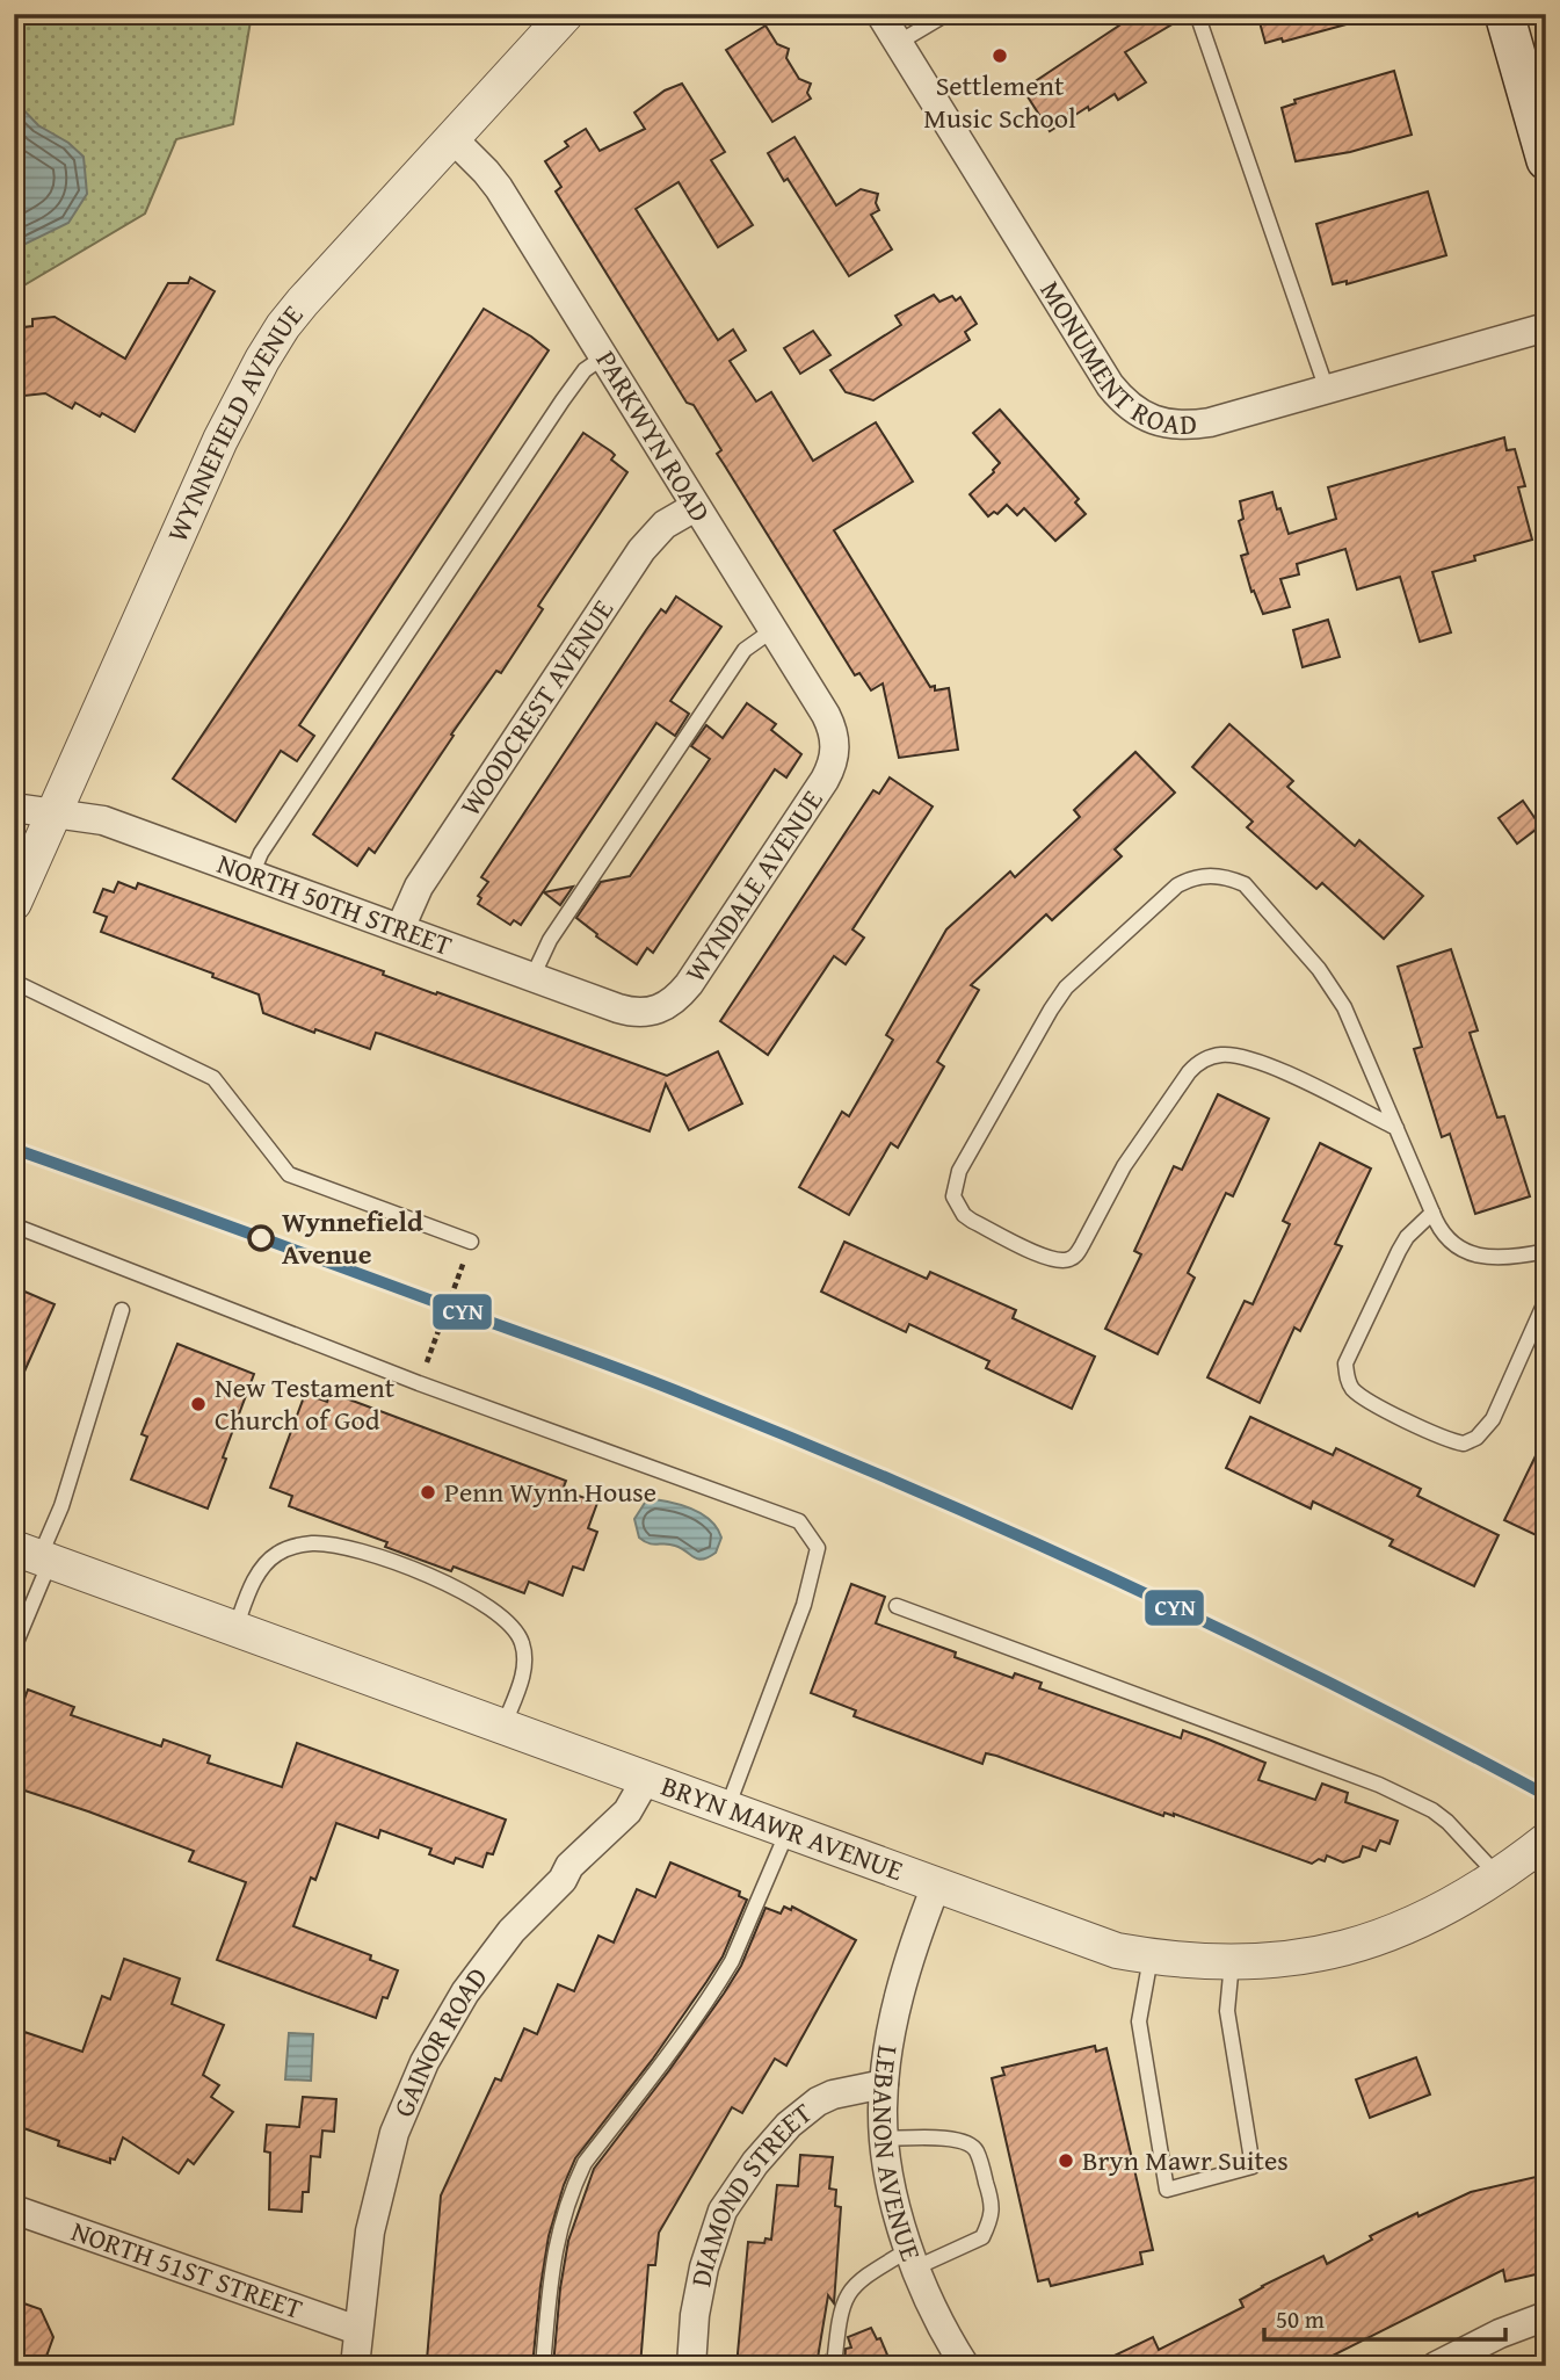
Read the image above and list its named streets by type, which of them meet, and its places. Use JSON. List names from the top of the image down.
{
  "streets": {
    "street": [
      "MONUMENT ROAD",
      "WYNNEFIELD AVENUE",
      "PARKWYN ROAD",
      "WOODCREST AVENUE",
      "WYNDALE AVENUE",
      "NORTH 50TH STREET",
      "BRYN MAWR AVENUE",
      "GAINOR ROAD",
      "LEBANON AVENUE",
      "DIAMOND STREET",
      "NORTH 51ST STREET"
    ]
  },
  "crossings": [
    ["WYNNEFIELD AVENUE", "PARKWYN ROAD"],
    ["WYNNEFIELD AVENUE", "NORTH 50TH STREET"],
    ["PARKWYN ROAD", "WOODCREST AVENUE"],
    ["PARKWYN ROAD", "WYNDALE AVENUE"],
    ["WOODCREST AVENUE", "NORTH 50TH STREET"],
    ["WYNDALE AVENUE", "NORTH 50TH STREET"],
    ["BRYN MAWR AVENUE", "GAINOR ROAD"],
    ["BRYN MAWR AVENUE", "LEBANON AVENUE"],
    ["GAINOR ROAD", "NORTH 51ST STREET"],
    ["LEBANON AVENUE", "DIAMOND STREET"]
  ],
  "places": [
    "Settlement Music School",
    "Wynnefield Avenue",
    "New Testament Church of God",
    "Penn Wynn House",
    "Bryn Mawr Suites"
  ],
  "lines": ["transit line CYN"],
  "scale_bar": "50 m"
}
